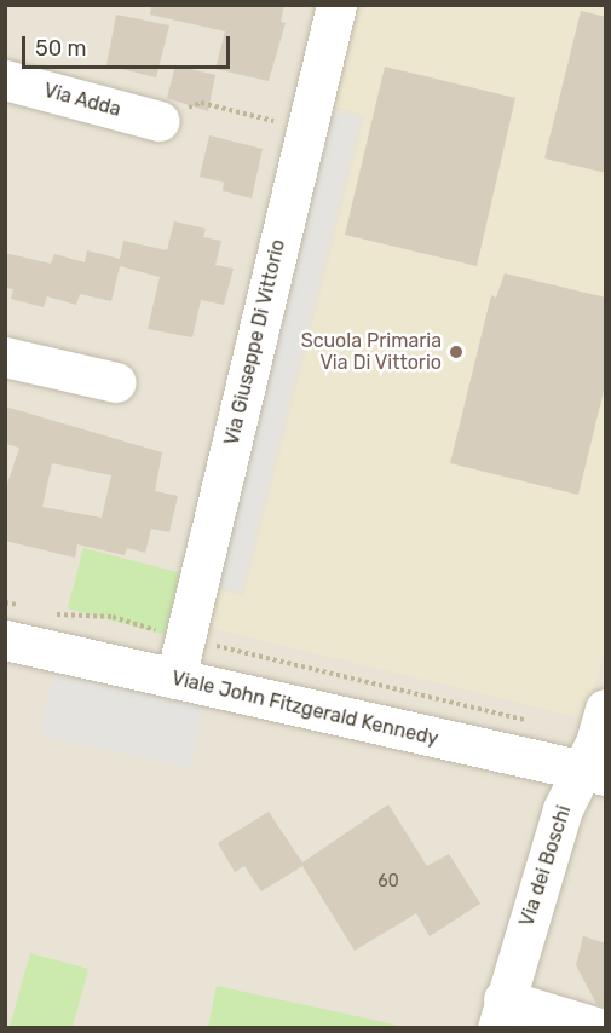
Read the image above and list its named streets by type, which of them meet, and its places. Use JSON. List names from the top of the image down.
{
  "streets": {
    "street": [
      "Via Adda",
      "Via Giuseppe Di Vittorio",
      "Viale John Fitzgerald Kennedy",
      "Via dei Boschi"
    ]
  },
  "crossings": [
    ["Via Giuseppe Di Vittorio", "Viale John Fitzgerald Kennedy"],
    ["Viale John Fitzgerald Kennedy", "Via dei Boschi"]
  ],
  "places": ["Scuola Primaria Via Di Vittorio"],
  "house_numbers": ["60"],
  "scale_bar": "50 m"
}
